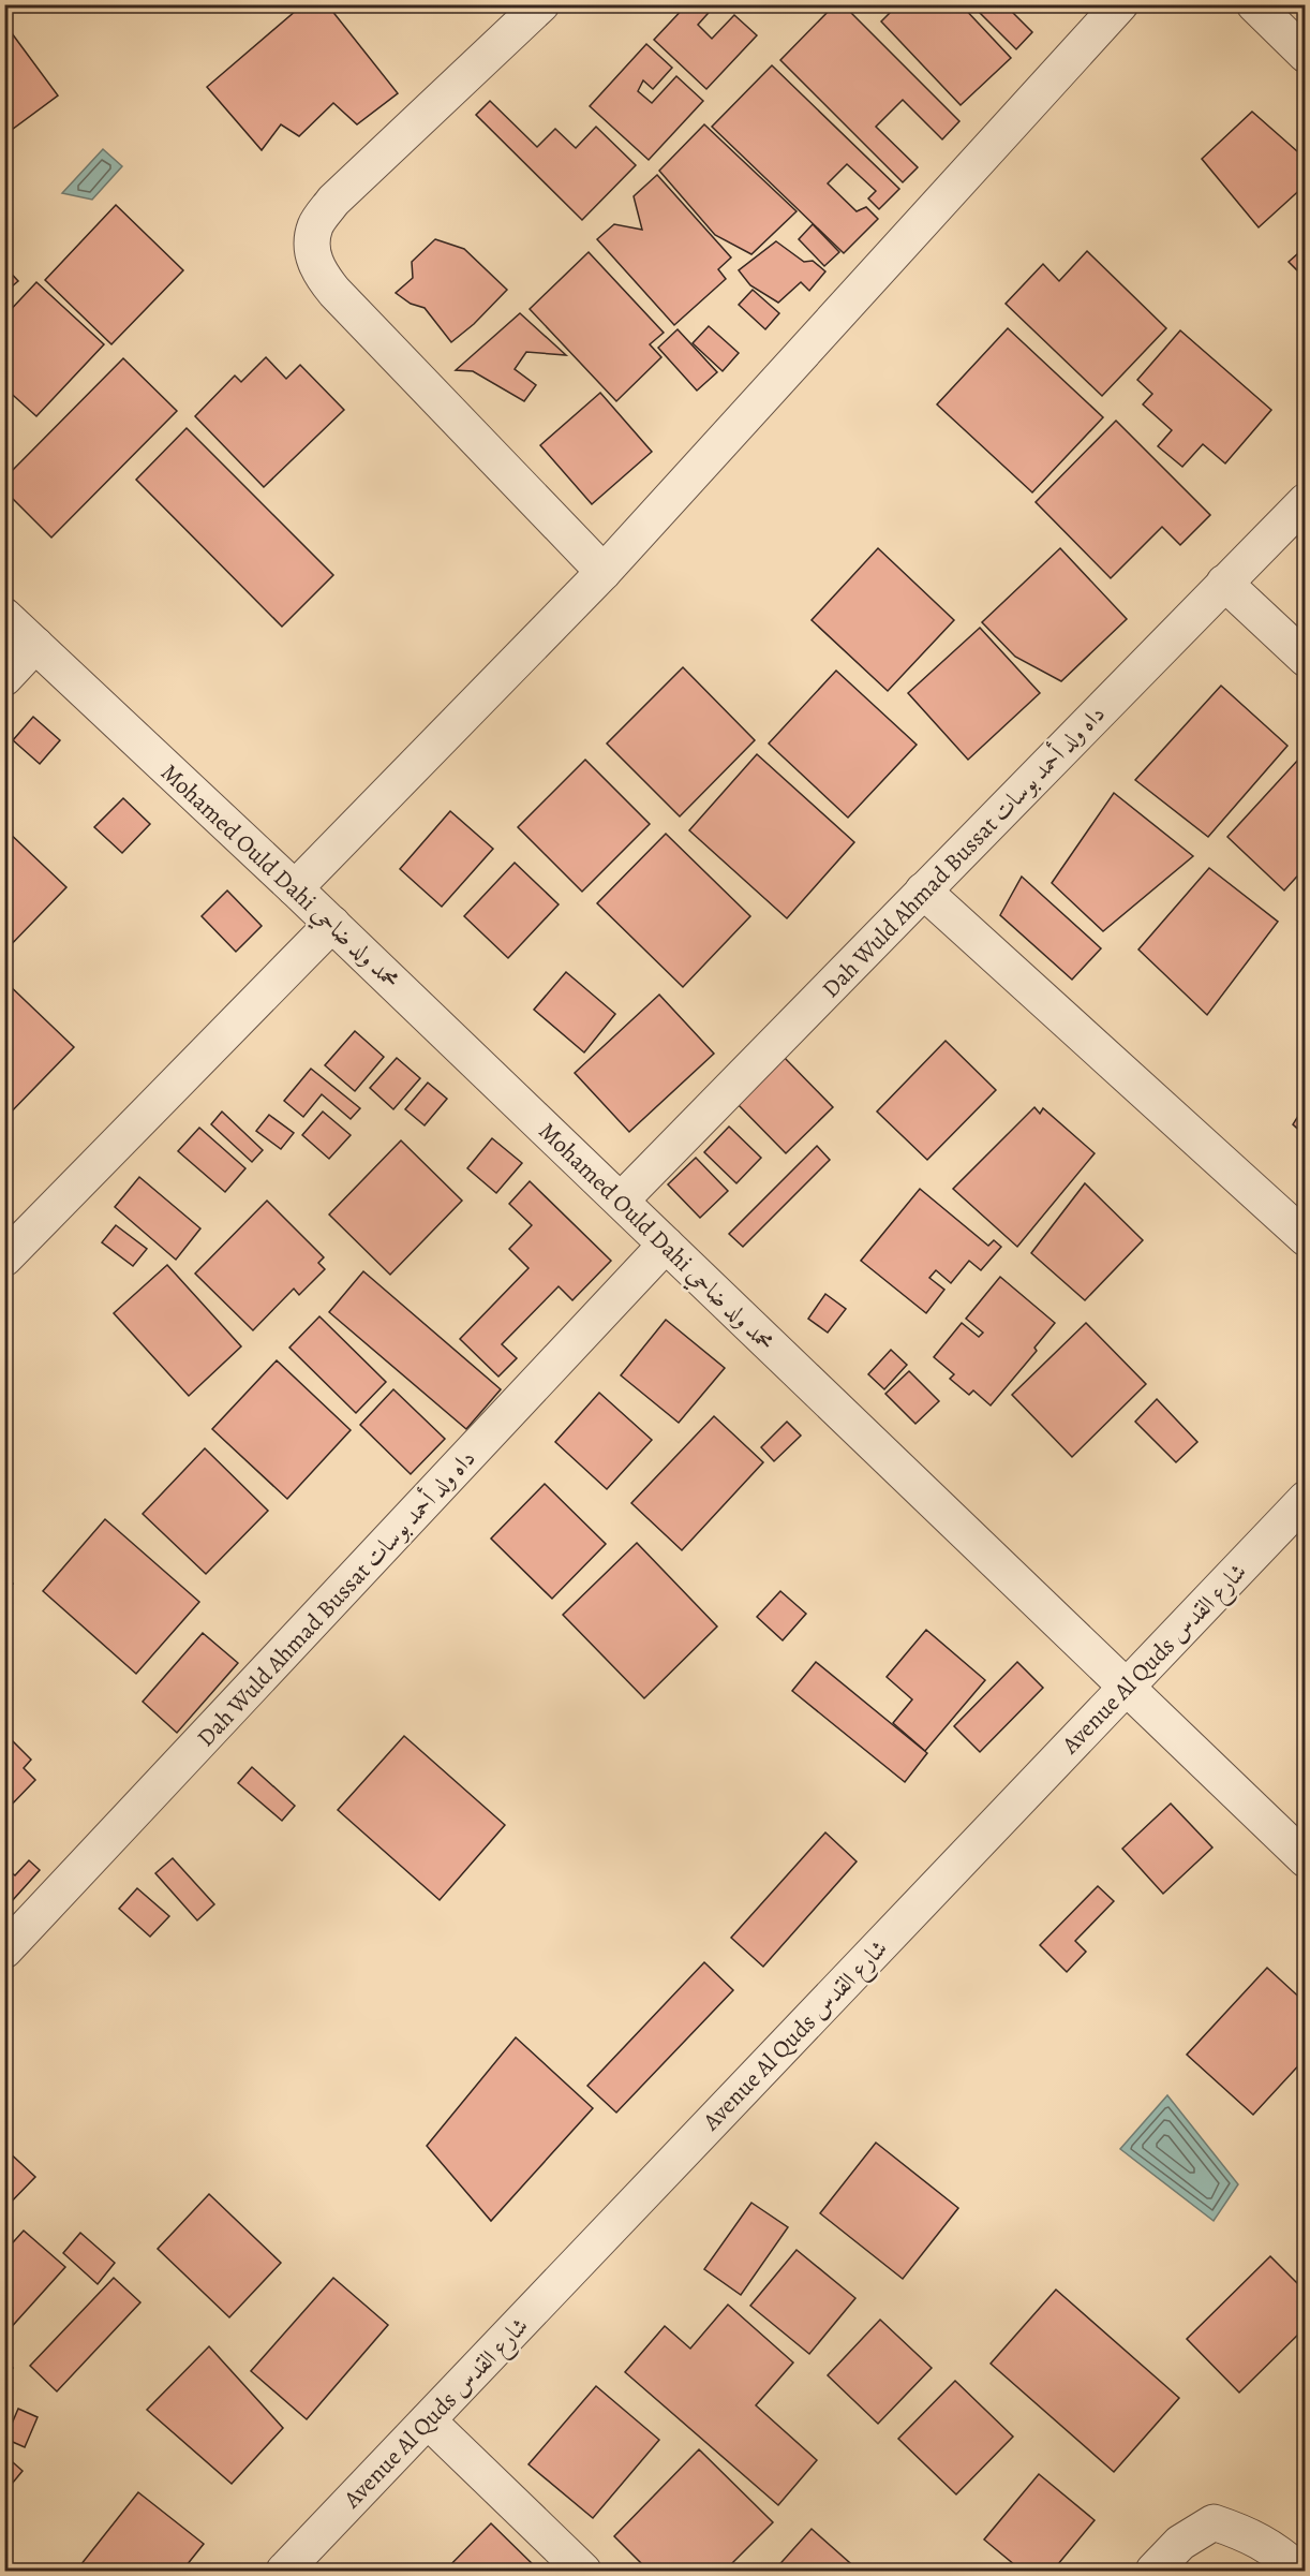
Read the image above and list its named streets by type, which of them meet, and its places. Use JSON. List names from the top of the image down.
{
  "streets": {
    "street": ["Dah Wuld Ahmad Bussat داه ولد أحمد بوسات", "Mohamed Ould Dahi محمد ولد ضاحي", "Avenue Al Quds شارع القدس"]
  },
  "crossings": [
    ["Dah Wuld Ahmad Bussat داه ولد أحمد بوسات", "Mohamed Ould Dahi محمد ولد ضاحي"],
    ["Mohamed Ould Dahi محمد ولد ضاحي", "Avenue Al Quds شارع القدس"]
  ]
}
